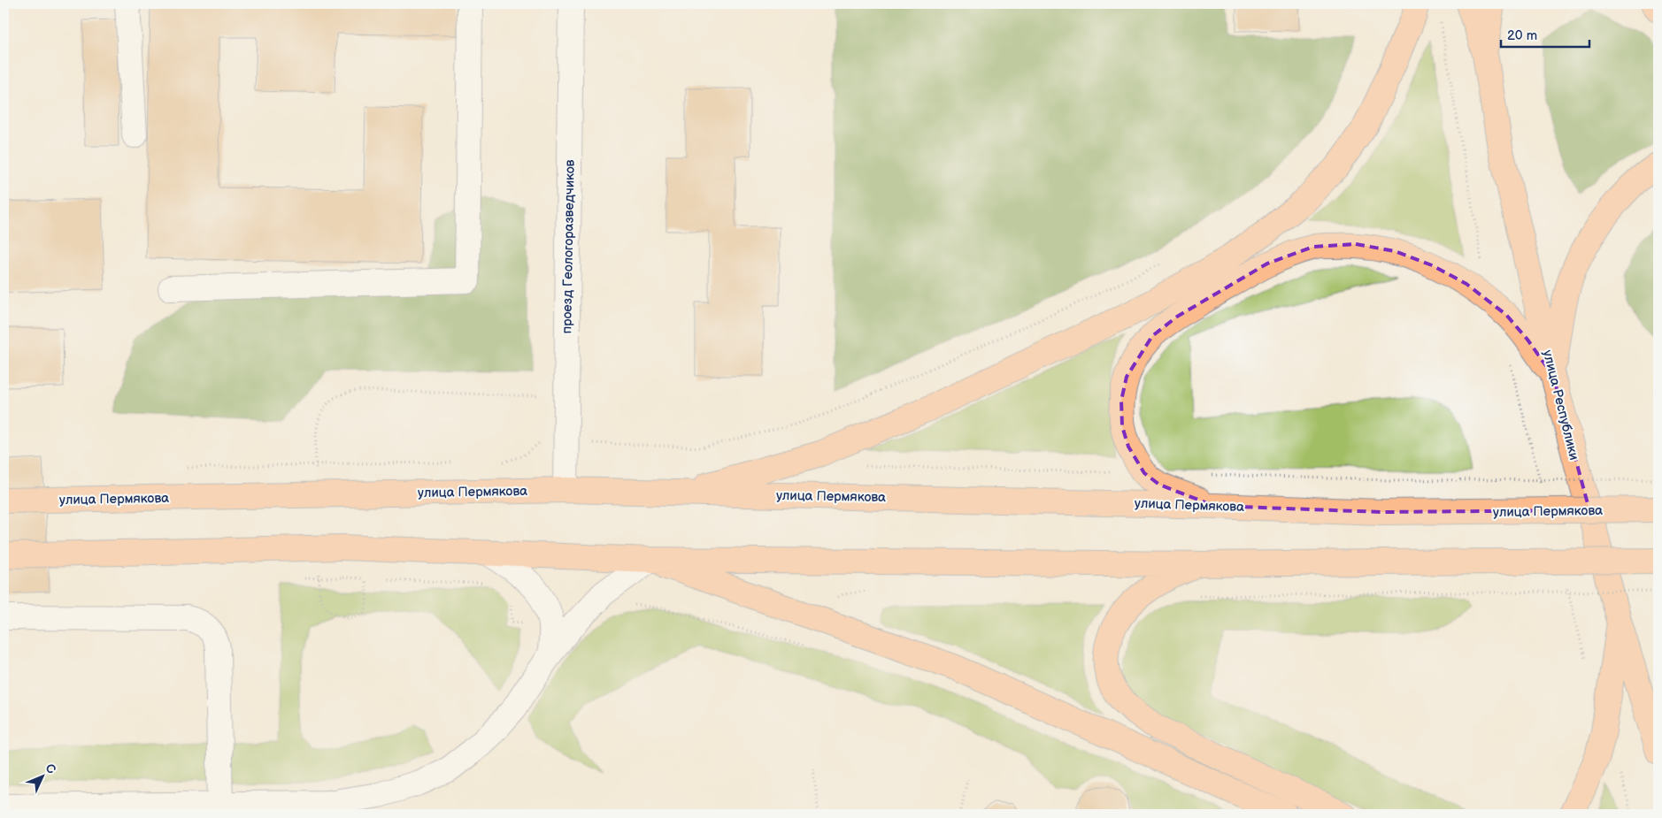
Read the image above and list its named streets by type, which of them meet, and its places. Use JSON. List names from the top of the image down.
{
  "streets": {
    "main road": ["улица Республики", "улица Пермякова"],
    "street": ["проезд Геологоразведчиков"]
  },
  "crossings": [
    ["проезд Геологоразведчиков", "улица Пермякова"]
  ],
  "scale_bar": "20 m",
  "north": "top right"
}
